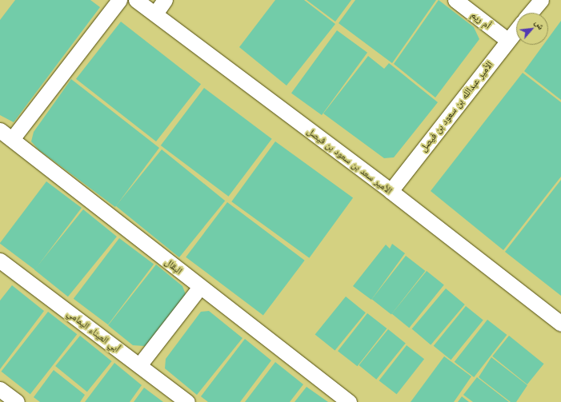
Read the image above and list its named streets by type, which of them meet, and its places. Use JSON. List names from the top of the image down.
{
  "streets": {
    "street": [
      "أم ريم",
      "الأمير عبدالله بن سعود بن فيصل",
      "الأمير سعد بن سعود بن فيصل",
      "البقال",
      "أبي العيناء اليمامي"
    ]
  },
  "crossings": [
    ["أم ريم", "الأمير عبدالله بن سعود بن فيصل"],
    ["الأمير عبدالله بن سعود بن فيصل", "الأمير سعد بن سعود بن فيصل"]
  ],
  "north": "top right"
}
